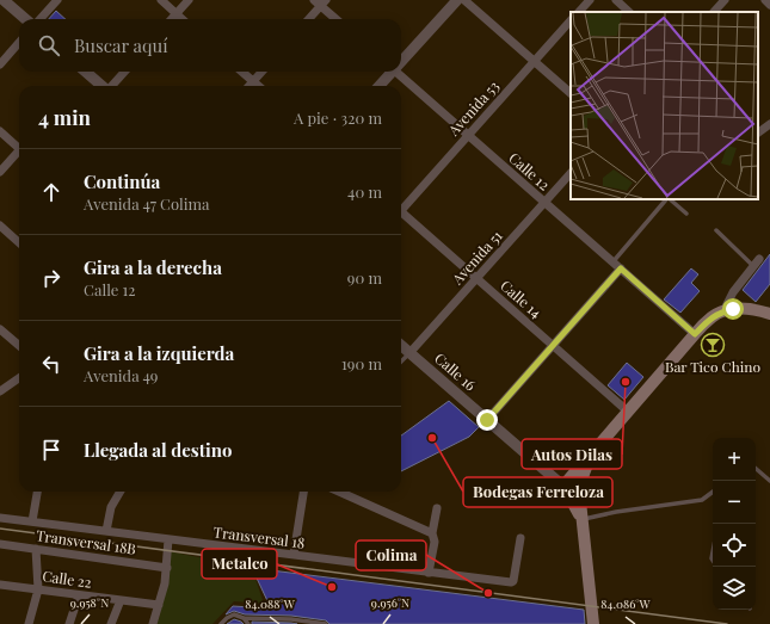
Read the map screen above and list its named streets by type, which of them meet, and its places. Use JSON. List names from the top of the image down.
{
  "streets": {
    "street": [
      "Avenida 53",
      "Calle 12",
      "Avenida 51",
      "Calle 14",
      "Calle 16",
      "Transversal 18",
      "Transversal 18B",
      "Calle 22"
    ]
  },
  "crossings": [
    ["Avenida 53", "Calle 12"],
    ["Calle 12", "Avenida 51"],
    ["Avenida 51", "Calle 14"],
    ["Avenida 51", "Calle 16"]
  ],
  "places": {
    "bar": ["Bar Tico Chino"],
    "other": [
      "Autos Dilas",
      "Bodegas Ferreloza",
      "Metalco",
      "Colima"
    ]
  },
  "page": {
    "search": "Buscar aquí",
    "heading": ["4 min", "A pie · 320 m"],
    "list": [
      ["Continúa", "Avenida 47 Colima", "40 m"],
      ["Gira a la derecha", "Calle 12", "90 m"],
      ["Gira a la izquierda", "Avenida 49", "190 m"],
      "Llegada al destino"
    ],
    "map_buttons": ["+", "−"]
  },
  "coordinates": [
    "9.958°N",
    "9.956°N",
    "84.088°W",
    "84.086°W"
  ]
}
